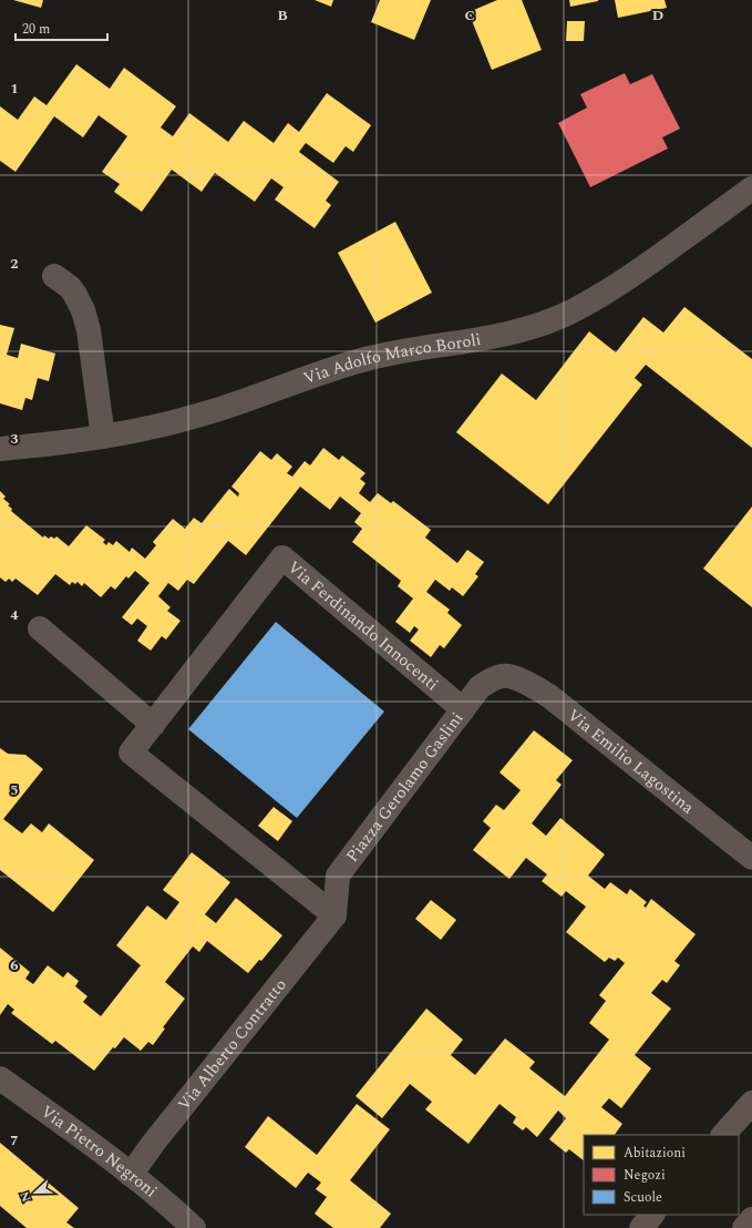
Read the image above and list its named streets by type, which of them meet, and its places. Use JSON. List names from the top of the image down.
{
  "streets": {
    "street": [
      "Via Adolfo Marco Boroli",
      "Via Ferdinando Innocenti",
      "Via Emilio Lagostina",
      "Piazza Gerolamo Gaslini",
      "Via Alberto Contratto",
      "Via Pietro Negroni"
    ]
  },
  "crossings": [
    ["Via Ferdinando Innocenti", "Piazza Gerolamo Gaslini"],
    ["Via Ferdinando Innocenti", "Via Alberto Contratto"],
    ["Via Emilio Lagostina", "Piazza Gerolamo Gaslini"],
    ["Piazza Gerolamo Gaslini", "Via Alberto Contratto"],
    ["Via Alberto Contratto", "Via Pietro Negroni"]
  ],
  "legend": ["Abitazioni", "Negozi", "Scuole"],
  "scale_bar": "20 m",
  "north": "left",
  "grid": {
    "columns": ["B", "C", "D"],
    "rows": [
      "1",
      "2",
      "3",
      "4",
      "5",
      "6",
      "7"
    ]
  }
}
